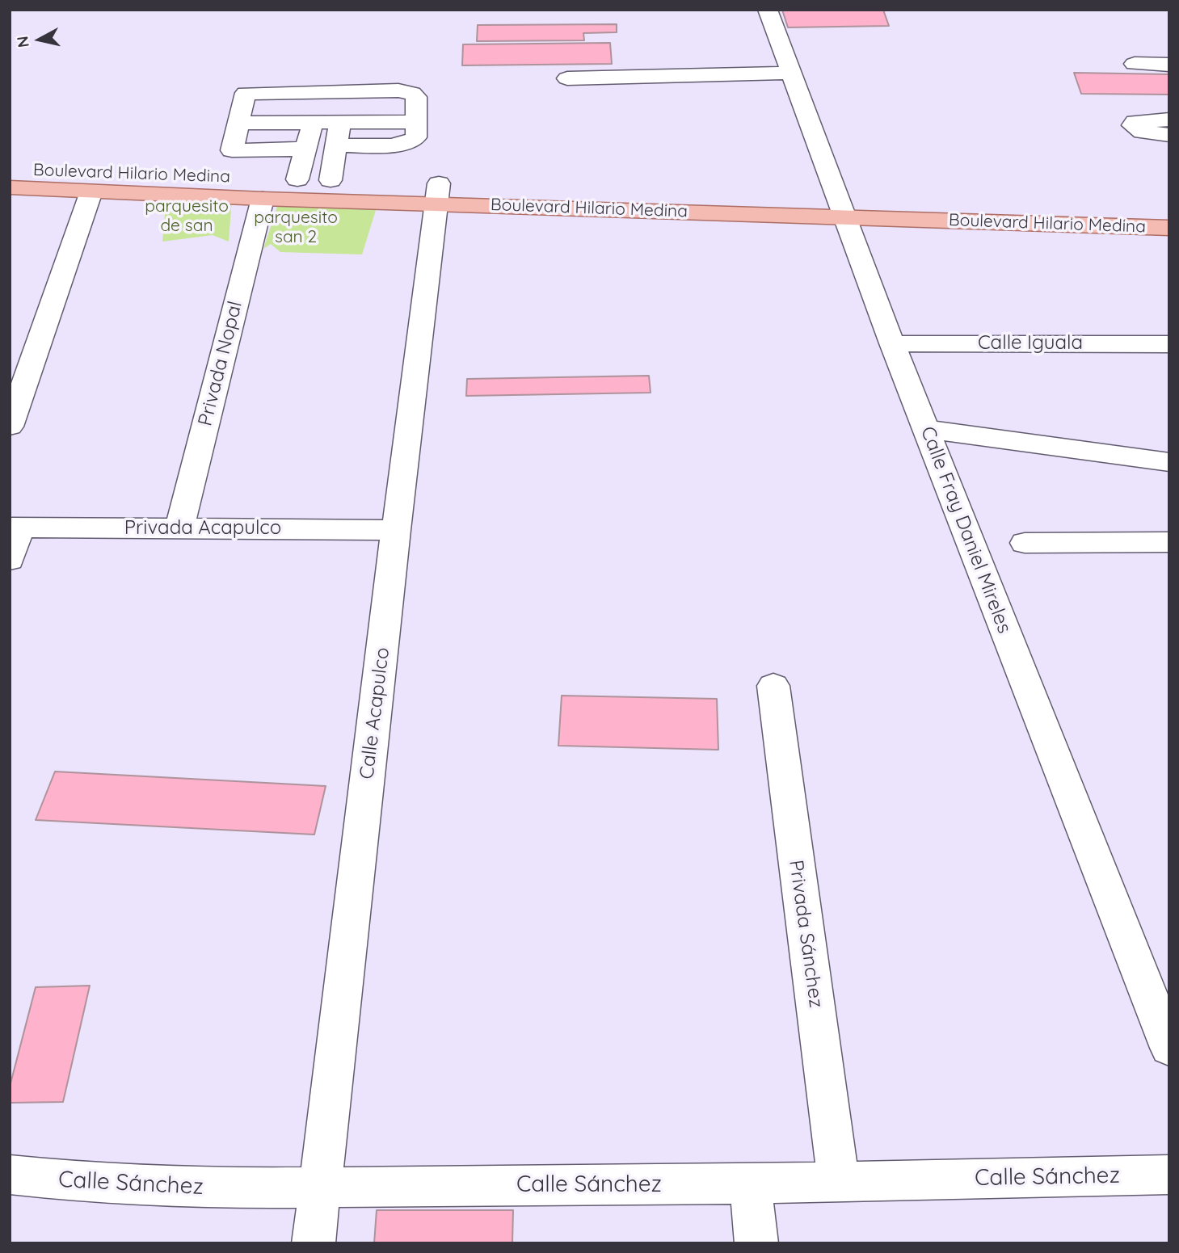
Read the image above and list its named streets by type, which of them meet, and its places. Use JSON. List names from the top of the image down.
{
  "streets": {
    "main road": ["Boulevard Hilario Medina"],
    "street": [
      "Calle Iguala",
      "Privada Nopal",
      "Privada Acapulco",
      "Calle Fray Daniel Mireles",
      "Calle Acapulco",
      "Privada Sánchez",
      "Calle Sánchez"
    ]
  },
  "crossings": [
    ["Boulevard Hilario Medina", "Privada Nopal"],
    ["Boulevard Hilario Medina", "Calle Fray Daniel Mireles"],
    ["Boulevard Hilario Medina", "Calle Acapulco"],
    ["Calle Iguala", "Calle Fray Daniel Mireles"],
    ["Privada Nopal", "Privada Acapulco"],
    ["Privada Acapulco", "Calle Acapulco"],
    ["Calle Acapulco", "Calle Sánchez"],
    ["Privada Sánchez", "Calle Sánchez"]
  ],
  "parks": ["parquesito de san", "parquesito san 2"],
  "north": "left"
}
